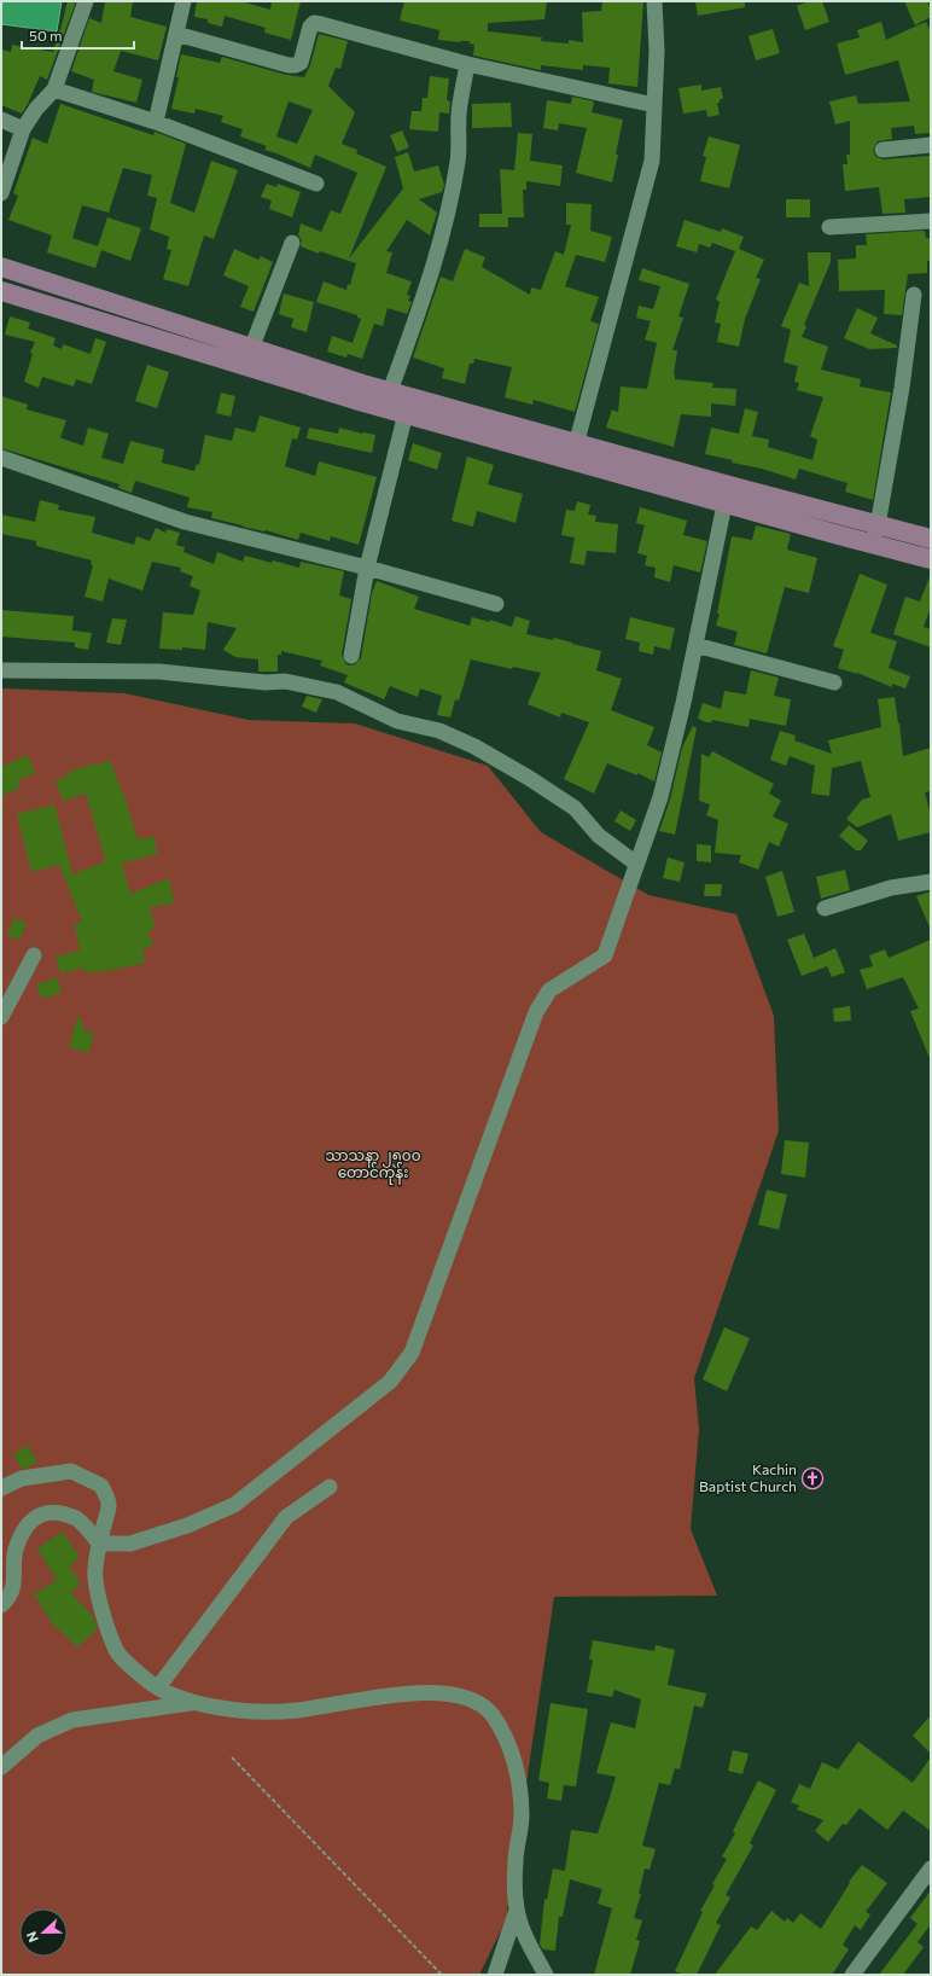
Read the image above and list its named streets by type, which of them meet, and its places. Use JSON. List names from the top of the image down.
{
  "parks": ["သာသနာ ၂၅၀၀ တောင်ကုန်း"],
  "places": {
    "church": ["Kachin Baptist Church"]
  },
  "scale_bar": "50 m",
  "north": "left"
}
